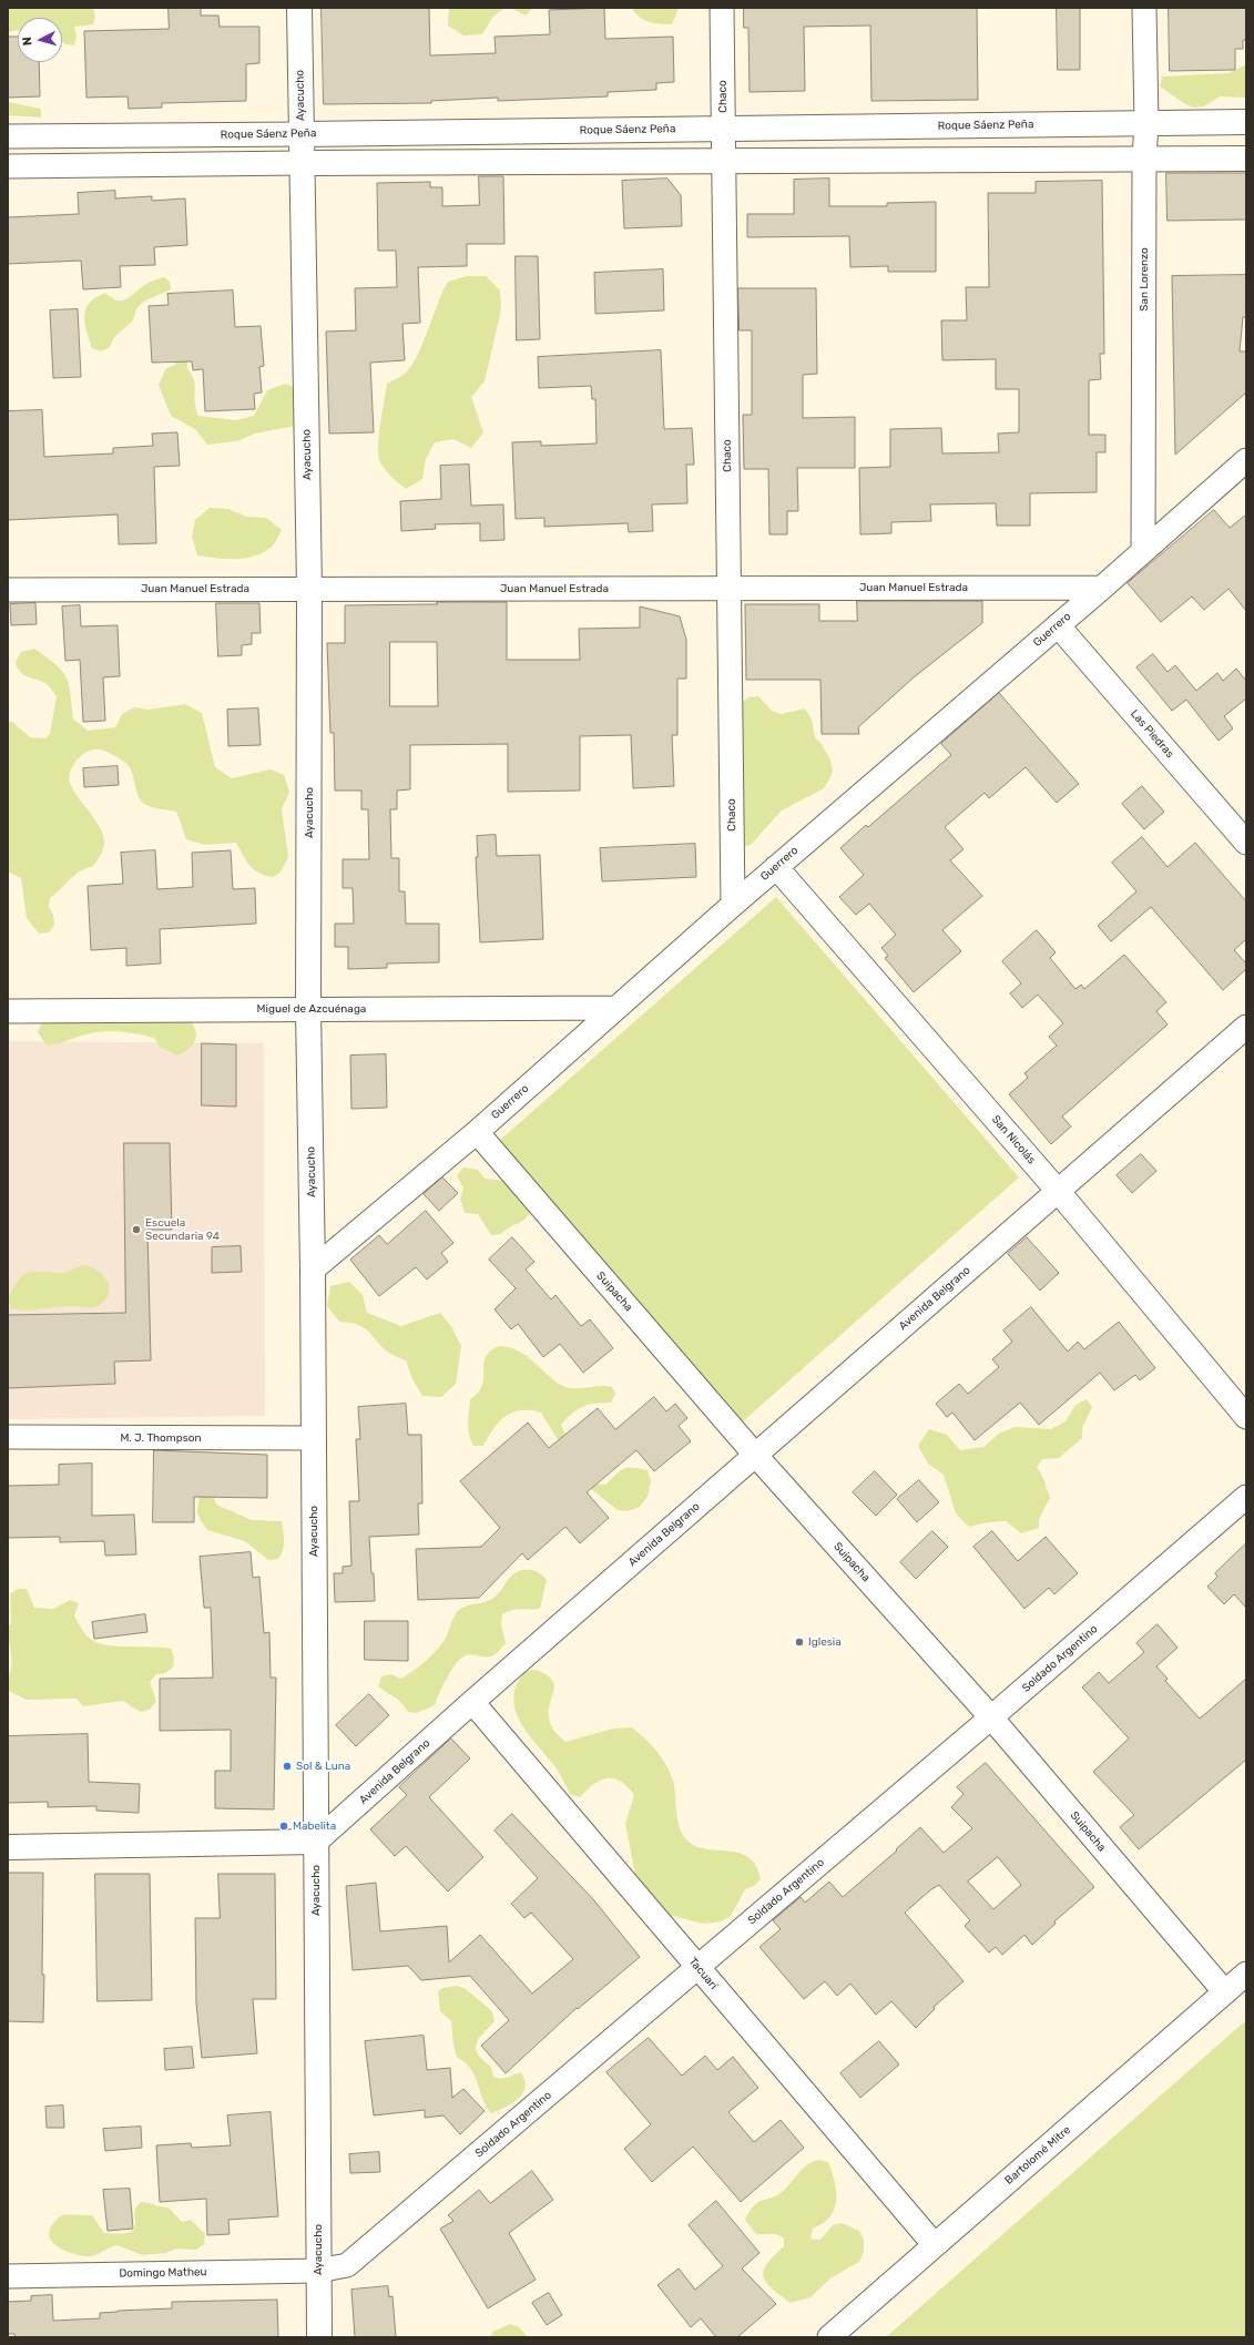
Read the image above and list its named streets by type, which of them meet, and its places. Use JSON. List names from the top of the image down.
{
  "streets": {
    "street": [
      "Ayacucho",
      "Chaco",
      "Roque Sáenz Peña",
      "San Lorenzo",
      "Juan Manuel Estrada",
      "Guerrero",
      "Las Piedras",
      "Miguel de Azcuénaga",
      "San Nicolás",
      "Suipacha",
      "Avenida Belgrano",
      "M. J. Thompson",
      "Soldado Argentino",
      "Tacuarí",
      "Bartolomé Mitre",
      "Domingo Matheu"
    ]
  },
  "crossings": [
    ["Ayacucho", "Roque Sáenz Peña"],
    ["Ayacucho", "Juan Manuel Estrada"],
    ["Ayacucho", "Guerrero"],
    ["Ayacucho", "Miguel de Azcuénaga"],
    ["Ayacucho", "Avenida Belgrano"],
    ["Ayacucho", "M. J. Thompson"],
    ["Ayacucho", "Soldado Argentino"],
    ["Ayacucho", "Domingo Matheu"],
    ["Chaco", "Roque Sáenz Peña"],
    ["Chaco", "Juan Manuel Estrada"],
    ["Chaco", "Guerrero"],
    ["Roque Sáenz Peña", "San Lorenzo"],
    ["San Lorenzo", "Guerrero"],
    ["Juan Manuel Estrada", "Guerrero"],
    ["Guerrero", "Las Piedras"],
    ["Guerrero", "Miguel de Azcuénaga"],
    ["Guerrero", "San Nicolás"],
    ["Guerrero", "Suipacha"],
    ["San Nicolás", "Avenida Belgrano"],
    ["Suipacha", "Avenida Belgrano"],
    ["Suipacha", "Soldado Argentino"],
    ["Suipacha", "Bartolomé Mitre"],
    ["Avenida Belgrano", "Tacuarí"],
    ["Soldado Argentino", "Tacuarí"],
    ["Soldado Argentino", "Domingo Matheu"],
    ["Tacuarí", "Bartolomé Mitre"]
  ],
  "places": [
    "Escuela Secundaria 94",
    "Iglesia",
    "Sol & Luna",
    "Mabelita"
  ],
  "north": "left"
}
